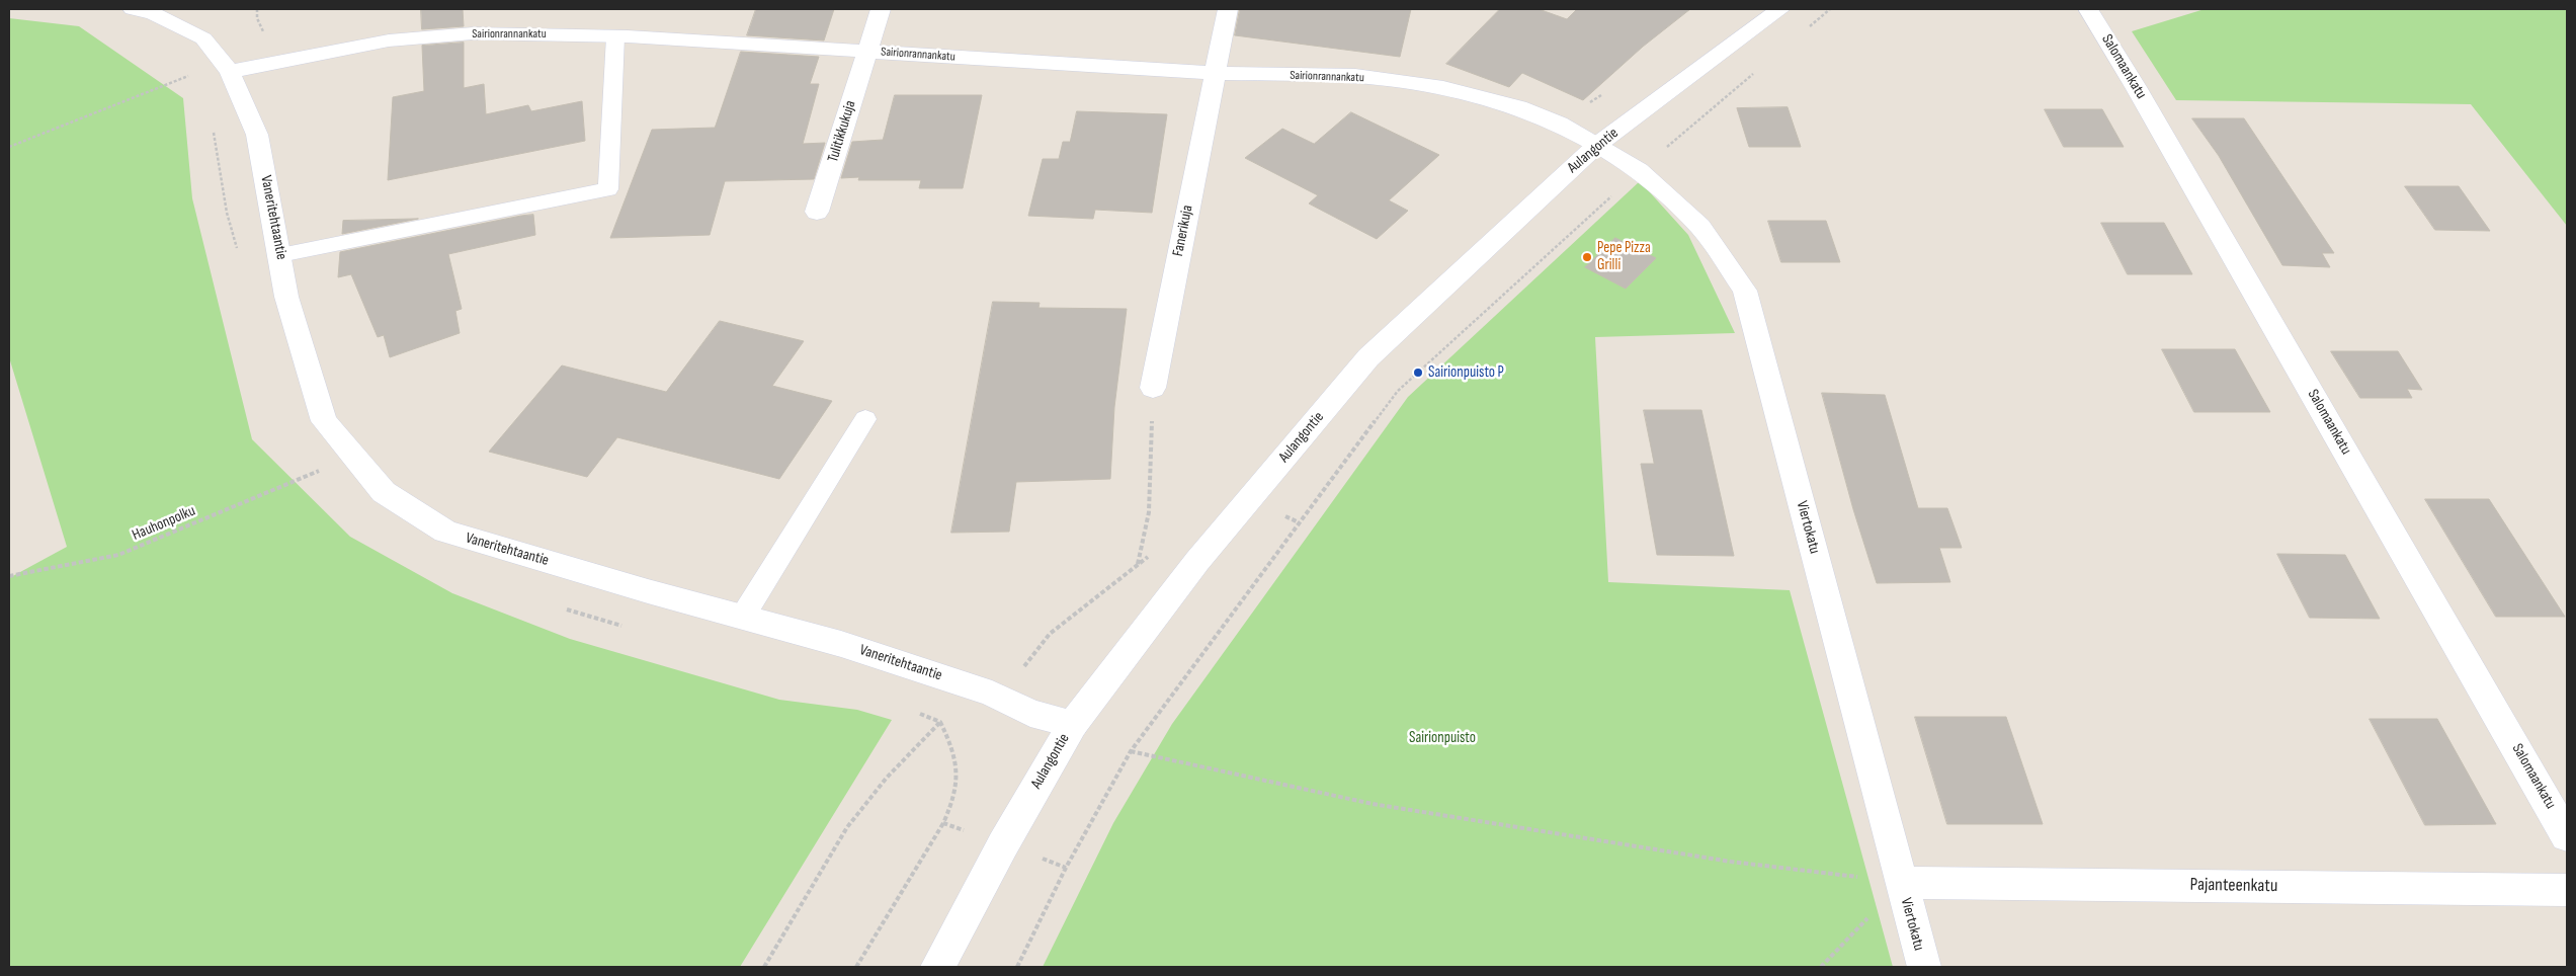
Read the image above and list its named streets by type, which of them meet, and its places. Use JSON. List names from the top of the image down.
{
  "streets": {
    "street": [
      "Sairionrannankatu",
      "Salomaankatu",
      "Tulitikkukuja",
      "Aulangontie",
      "Vaneritehtaantie",
      "Fanerikuja",
      "Viertokatu",
      "Pajanteenkatu"
    ],
    "path": ["Hauhonpolku"]
  },
  "crossings": [
    ["Sairionrannankatu", "Tulitikkukuja"],
    ["Sairionrannankatu", "Aulangontie"],
    ["Sairionrannankatu", "Vaneritehtaantie"],
    ["Sairionrannankatu", "Fanerikuja"],
    ["Sairionrannankatu", "Viertokatu"],
    ["Aulangontie", "Vaneritehtaantie"],
    ["Aulangontie", "Viertokatu"],
    ["Viertokatu", "Pajanteenkatu"]
  ],
  "parks": ["Sairionpuisto"],
  "places": ["Pepe Pizza Grilli", "Sairionpuisto P"]
}
